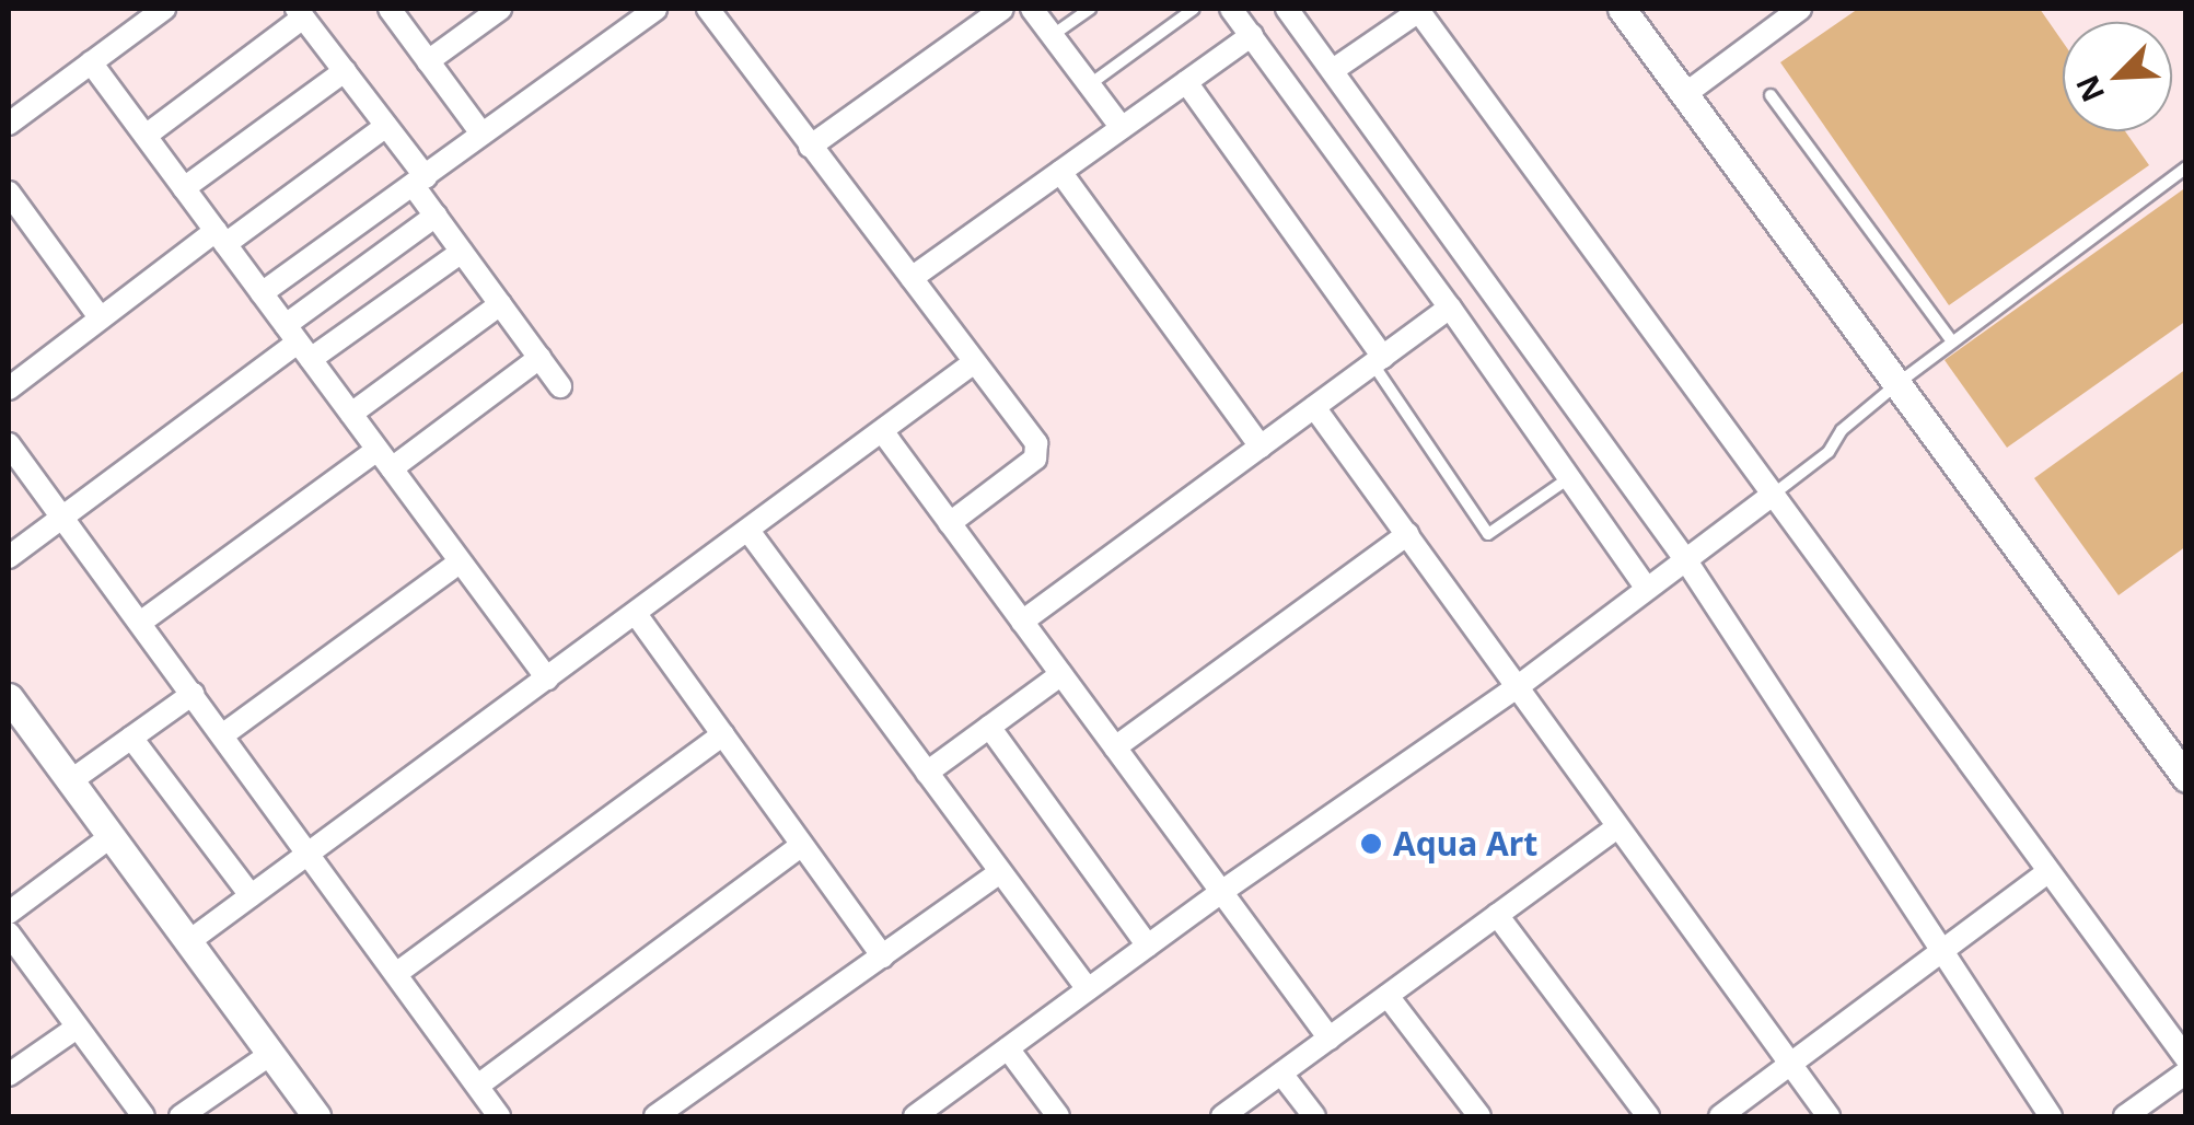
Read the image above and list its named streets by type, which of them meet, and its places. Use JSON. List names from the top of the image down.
{
  "places": ["Aqua Art"],
  "north": "bottom left"
}
